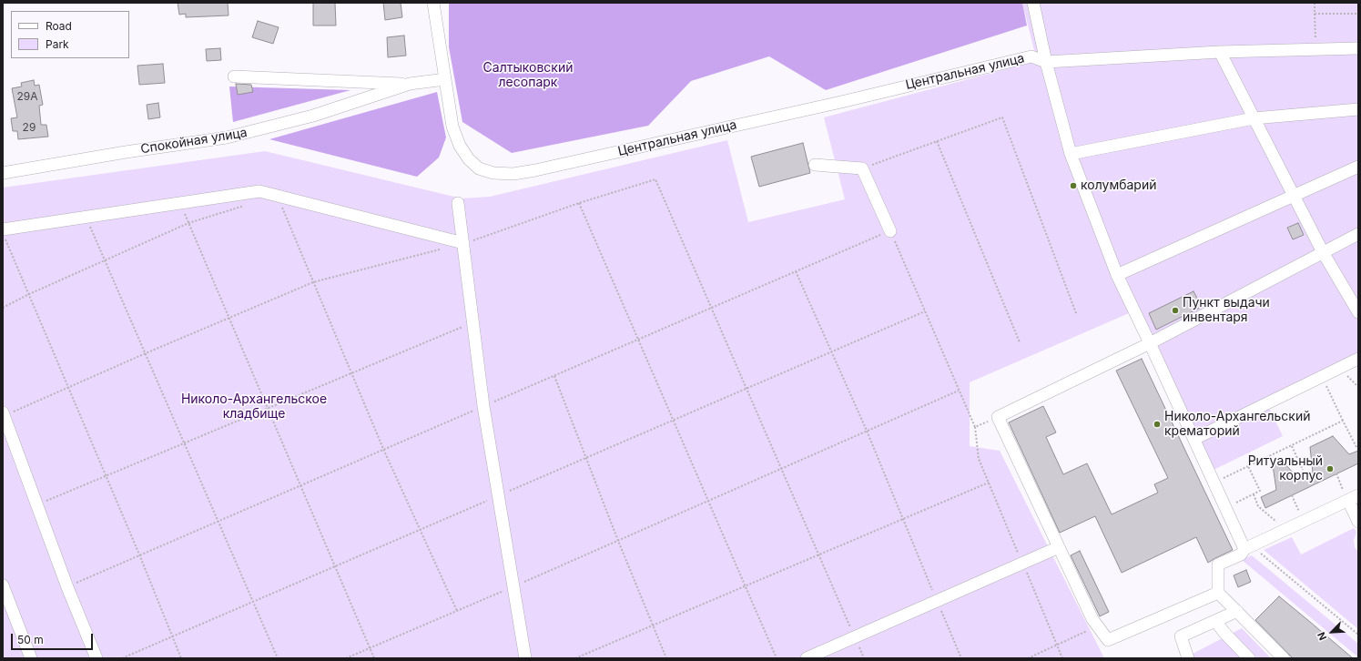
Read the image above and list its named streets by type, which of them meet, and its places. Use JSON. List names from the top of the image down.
{
  "streets": {
    "street": ["Центральная улица", "Спокойная улица"]
  },
  "crossings": [
    ["Центральная улица", "Спокойная улица"]
  ],
  "parks": ["Салтыковский лесопарк", "Николо-Архангельское кладбище"],
  "places": [
    "колумбарий",
    "Пункт выдачи инвентаря",
    "Николо-Архангельский крематорий",
    "Ритуальный корпус"
  ],
  "house_numbers": ["29А", "29"],
  "legend": ["Road", "Park"],
  "scale_bar": "50 m",
  "north": "bottom left"
}
